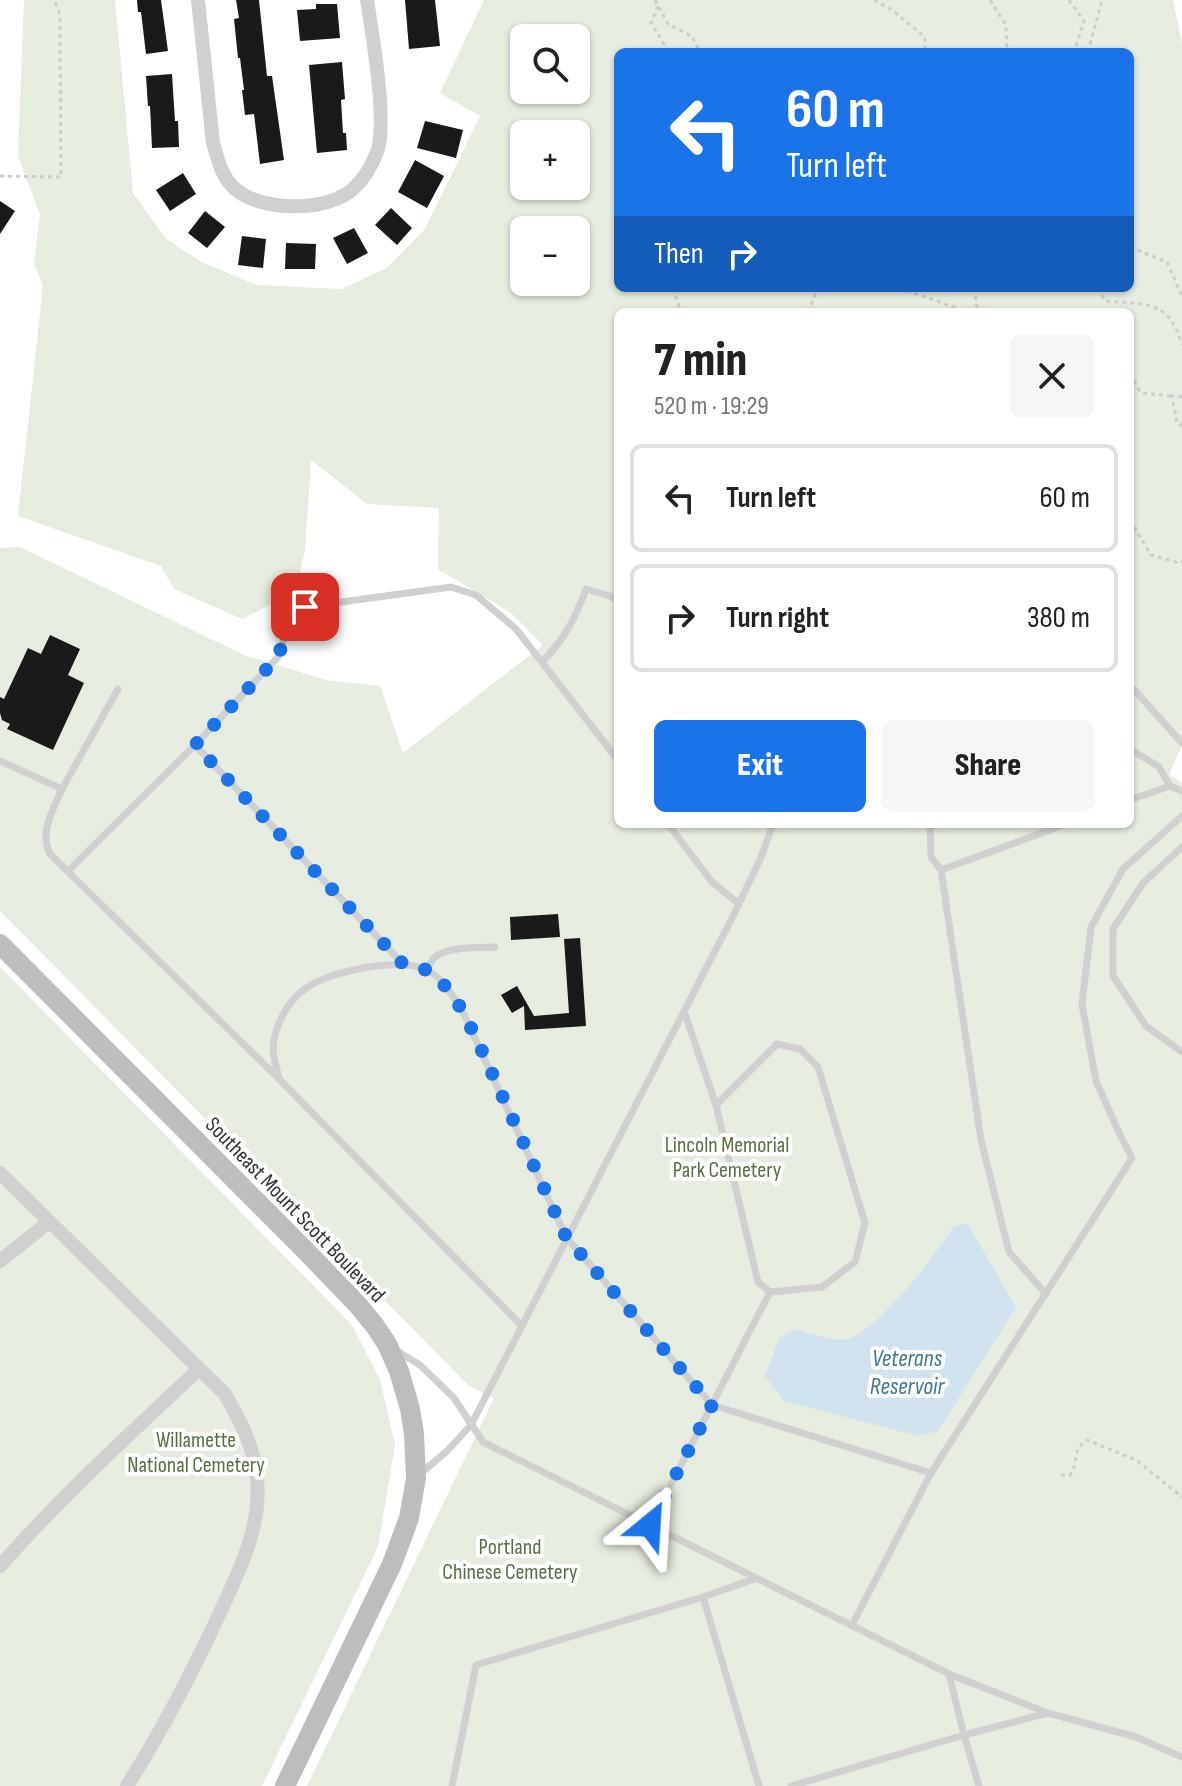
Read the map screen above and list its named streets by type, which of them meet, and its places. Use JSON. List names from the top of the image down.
{
  "streets": {
    "main road": ["Southeast Mount Scott Boulevard"]
  },
  "water": ["Veterans Reservoir"],
  "parks": ["Lincoln Memorial Park Cemetery", "Willamette National Cemetery", "Portland Chinese Cemetery"],
  "page": {
    "map_buttons": ["+", "−"],
    "turn": ["60 m", "Turn left"],
    "then": "Then",
    "heading": ["7 min", "520 m · 19:29"],
    "list": [
      {
        "name": "Turn left",
        "value": "60 m"
      },
      {
        "name": "Turn right",
        "value": "380 m"
      }
    ],
    "buttons": ["Exit", "Share"]
  }
}
